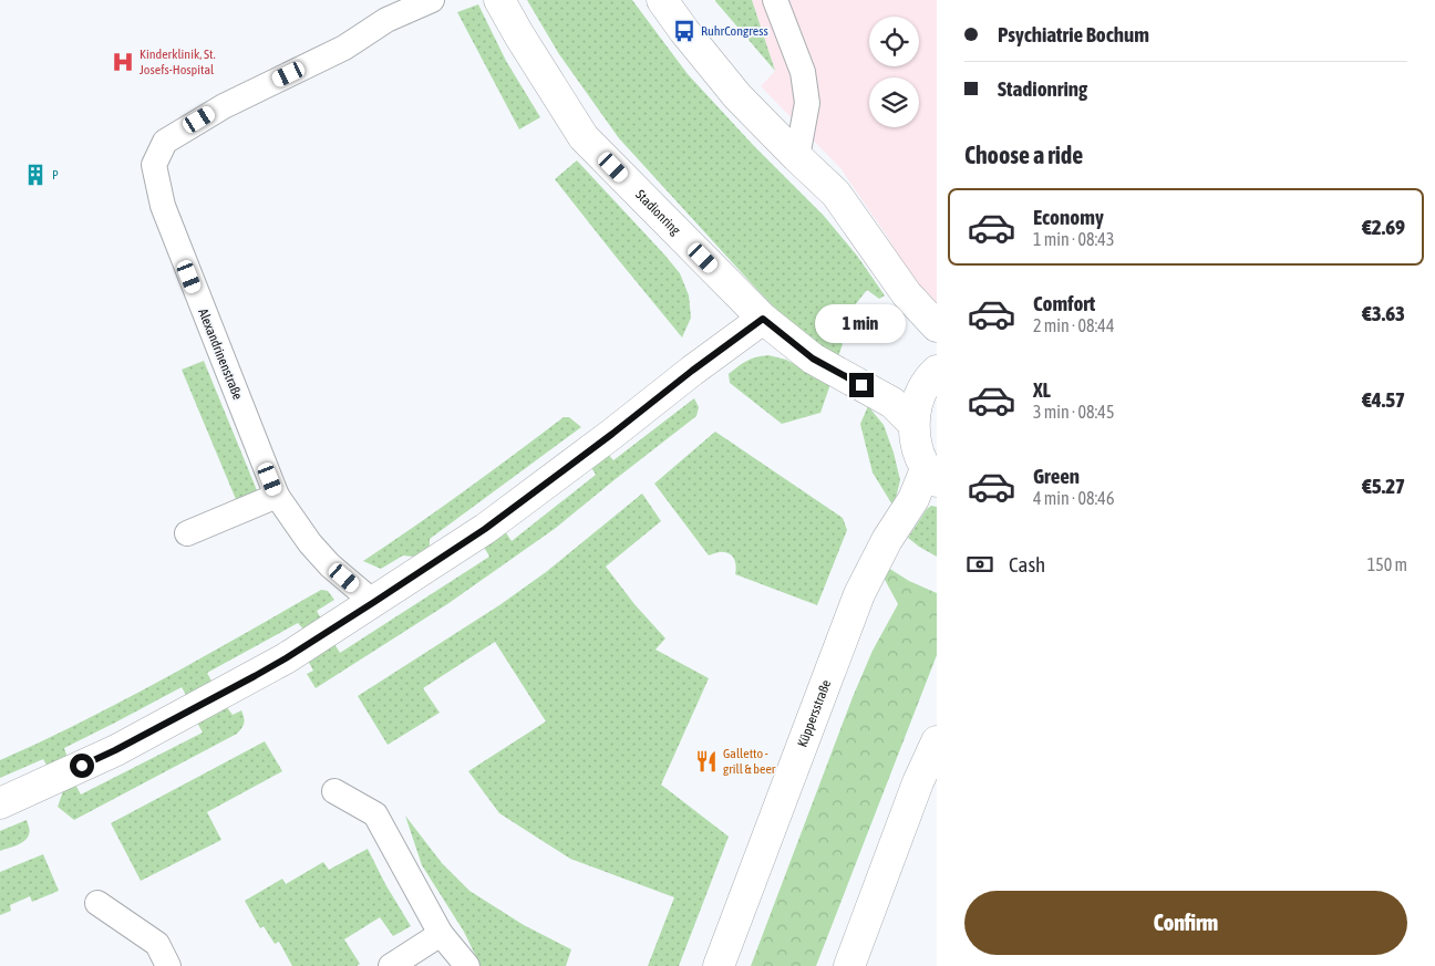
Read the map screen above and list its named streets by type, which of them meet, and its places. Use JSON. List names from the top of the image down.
{
  "streets": {
    "street": ["Stadionring", "Küppersstraße"],
    "lane": ["Alexandrinenstraße"]
  },
  "places": {
    "bus stop": ["RuhrCongress"],
    "hospital": ["Kinderklinik, St. Josefs-Hospital"],
    "building": ["P"],
    "restaurant": ["Galletto - grill & beer"]
  },
  "page": {
    "banner": ["Psychiatrie Bochum", "Stadionring"],
    "heading": "Choose a ride",
    "list": [
      {
        "name": "Economy",
        "note": "1 min · 08:43",
        "value": "€2.69"
      },
      {
        "name": "Comfort",
        "note": "2 min · 08:44",
        "value": "€3.63"
      },
      {
        "name": "XL",
        "note": "3 min · 08:45",
        "value": "€4.57"
      },
      {
        "name": "Green",
        "note": "4 min · 08:46",
        "value": "€5.27"
      }
    ],
    "bubble": "1 min",
    "pay": ["Cash", "150 m"],
    "buttons": "Confirm"
  }
}
